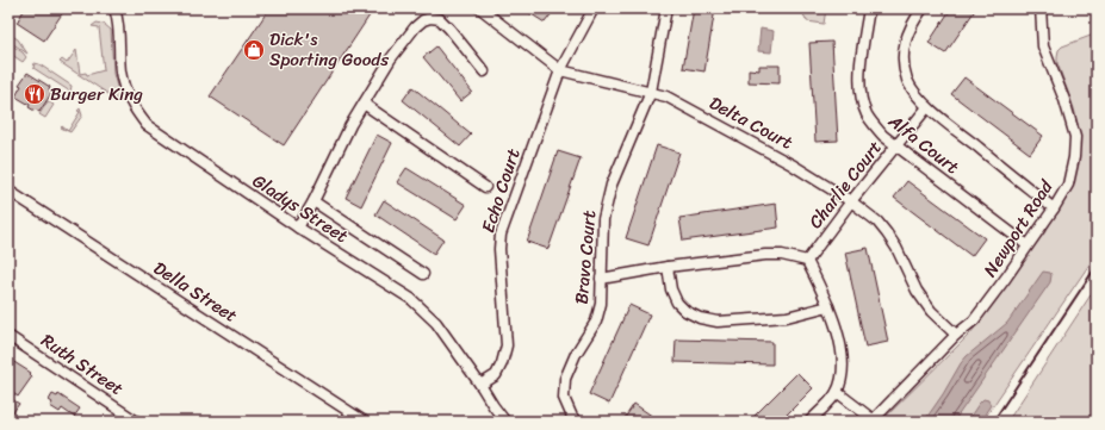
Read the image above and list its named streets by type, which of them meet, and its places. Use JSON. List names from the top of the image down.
{
  "streets": {
    "street": [
      "Delta Court",
      "Alfa Court",
      "Charlie Court",
      "Echo Court",
      "Gladys Street",
      "Newport Road",
      "Bravo Court",
      "Della Street",
      "Ruth Street"
    ]
  },
  "crossings": [
    ["Delta Court", "Charlie Court"],
    ["Delta Court", "Echo Court"],
    ["Delta Court", "Newport Road"],
    ["Delta Court", "Bravo Court"],
    ["Alfa Court", "Charlie Court"],
    ["Alfa Court", "Newport Road"],
    ["Echo Court", "Gladys Street"]
  ],
  "places": {
    "shop": ["Dick's Sporting Goods"],
    "restaurant": ["Burger King"]
  }
}
